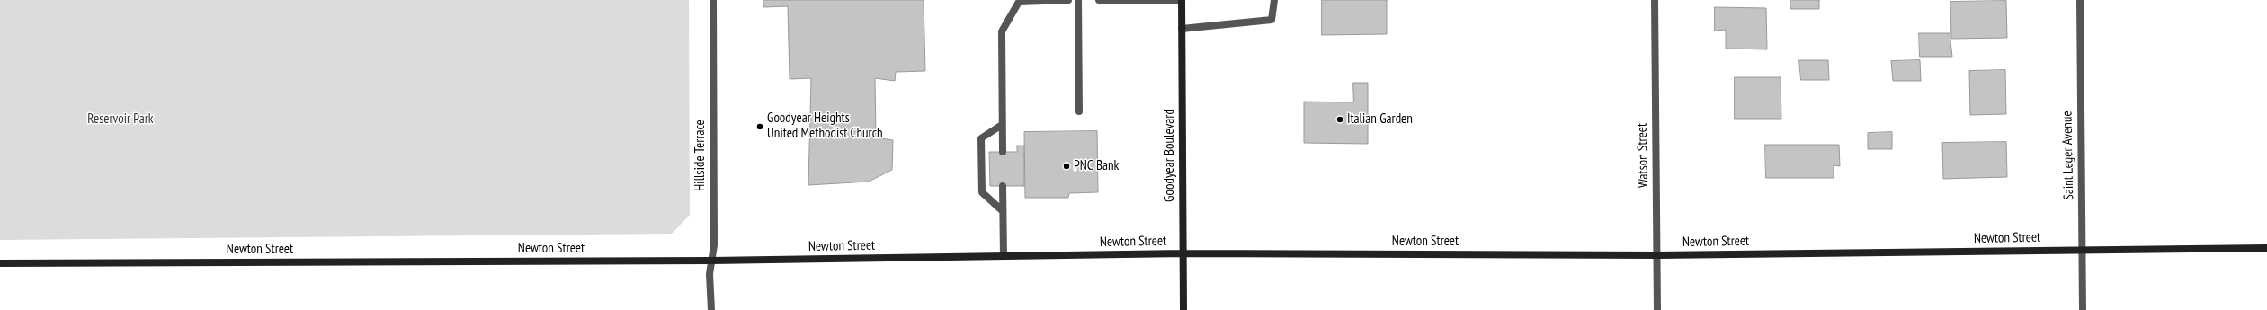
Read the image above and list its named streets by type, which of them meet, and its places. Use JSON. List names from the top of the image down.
{
  "streets": {
    "street": [
      "Hillside Terrace",
      "Goodyear Boulevard",
      "Watson Street",
      "Saint Leger Avenue",
      "Newton Street"
    ]
  },
  "crossings": [
    ["Hillside Terrace", "Newton Street"],
    ["Goodyear Boulevard", "Newton Street"],
    ["Watson Street", "Newton Street"],
    ["Saint Leger Avenue", "Newton Street"]
  ],
  "parks": ["Reservoir Park"],
  "places": ["Italian Garden", "Goodyear Heights United Methodist Church", "PNC Bank"]
}
